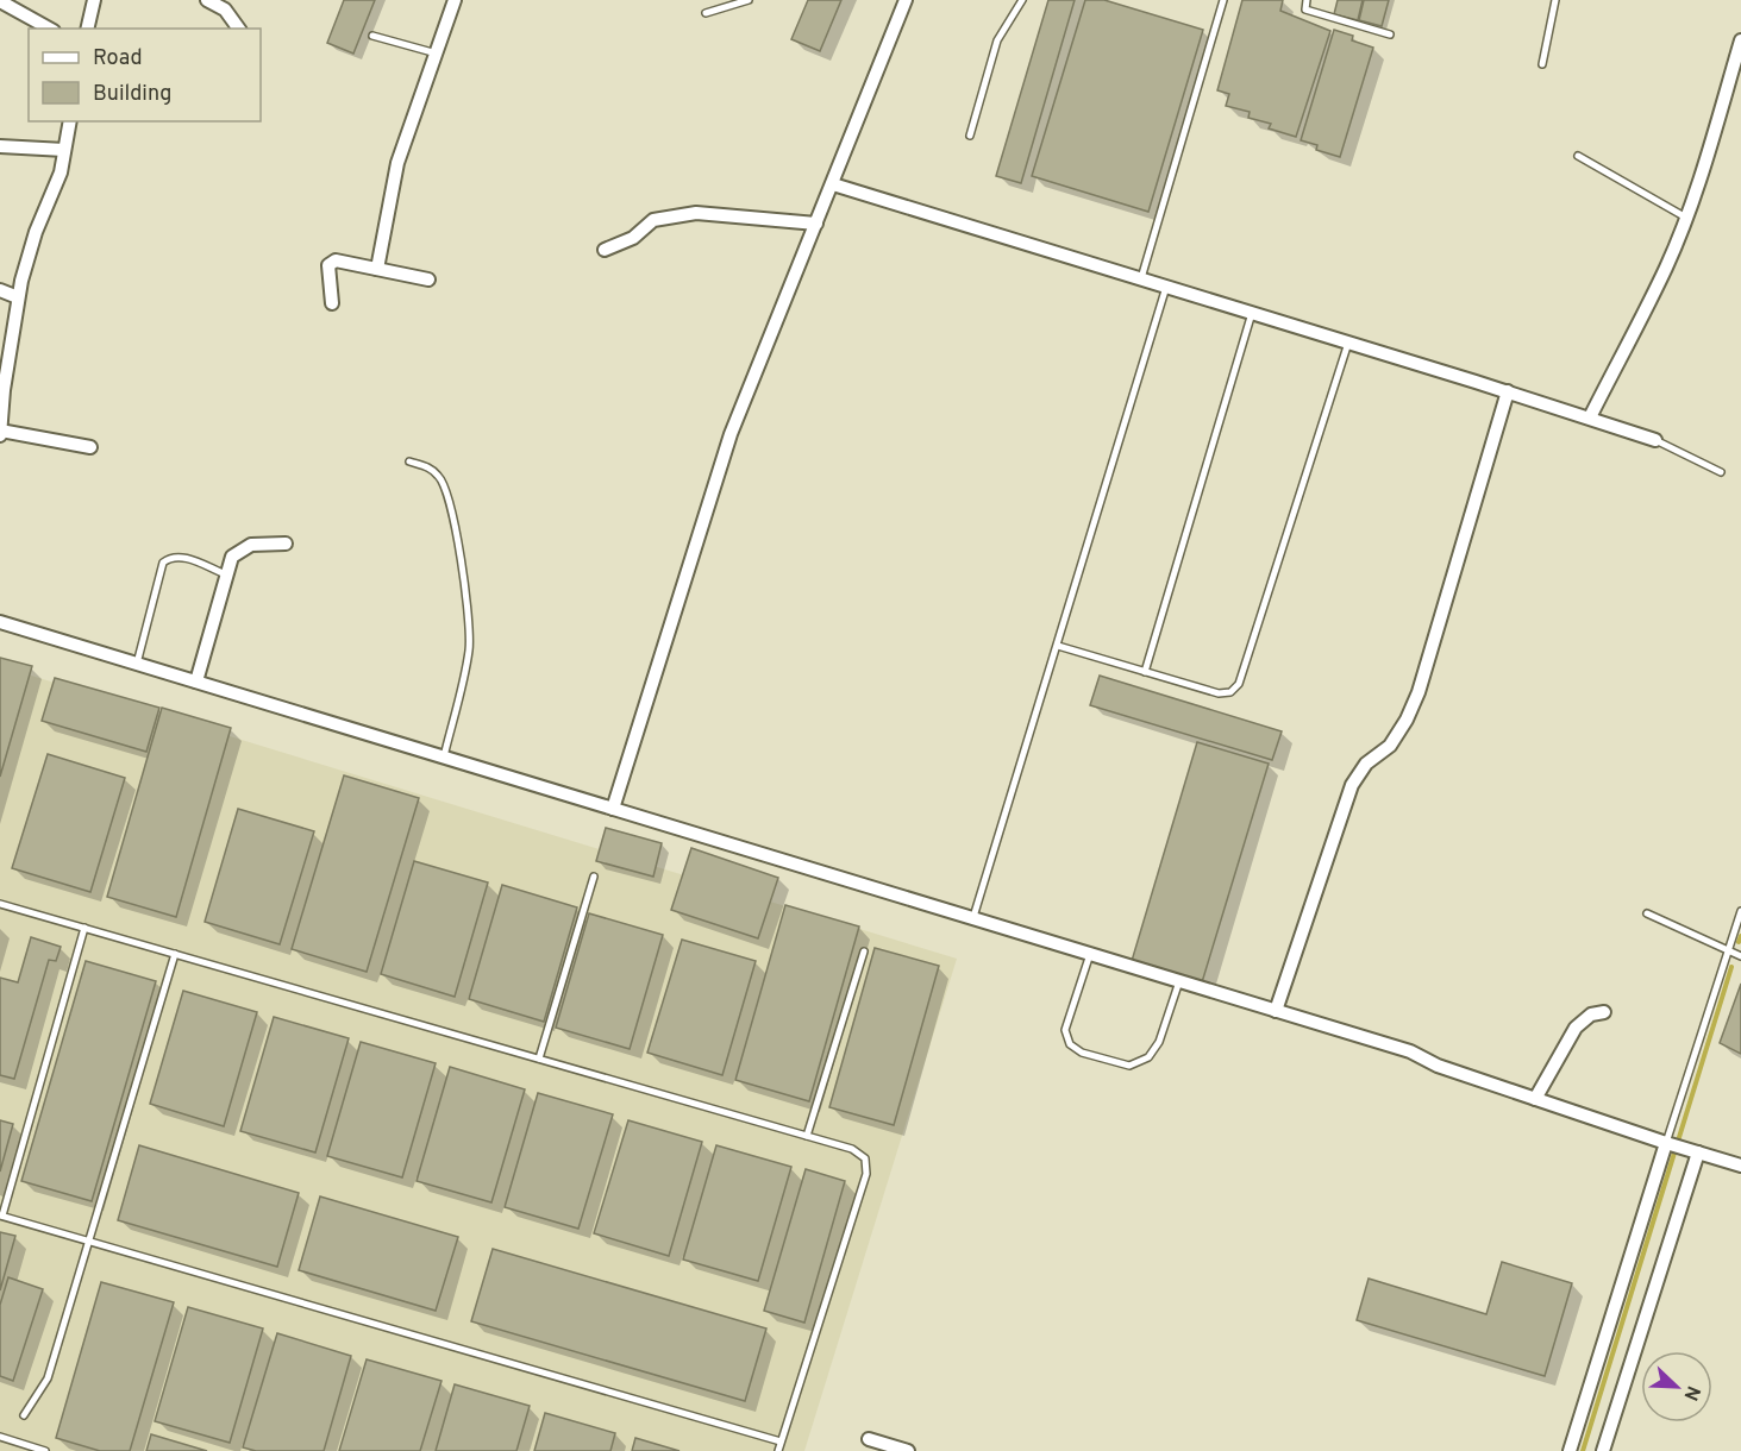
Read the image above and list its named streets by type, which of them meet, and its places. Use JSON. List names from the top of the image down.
{
  "legend": ["Road", "Building"],
  "north": "bottom right"
}
